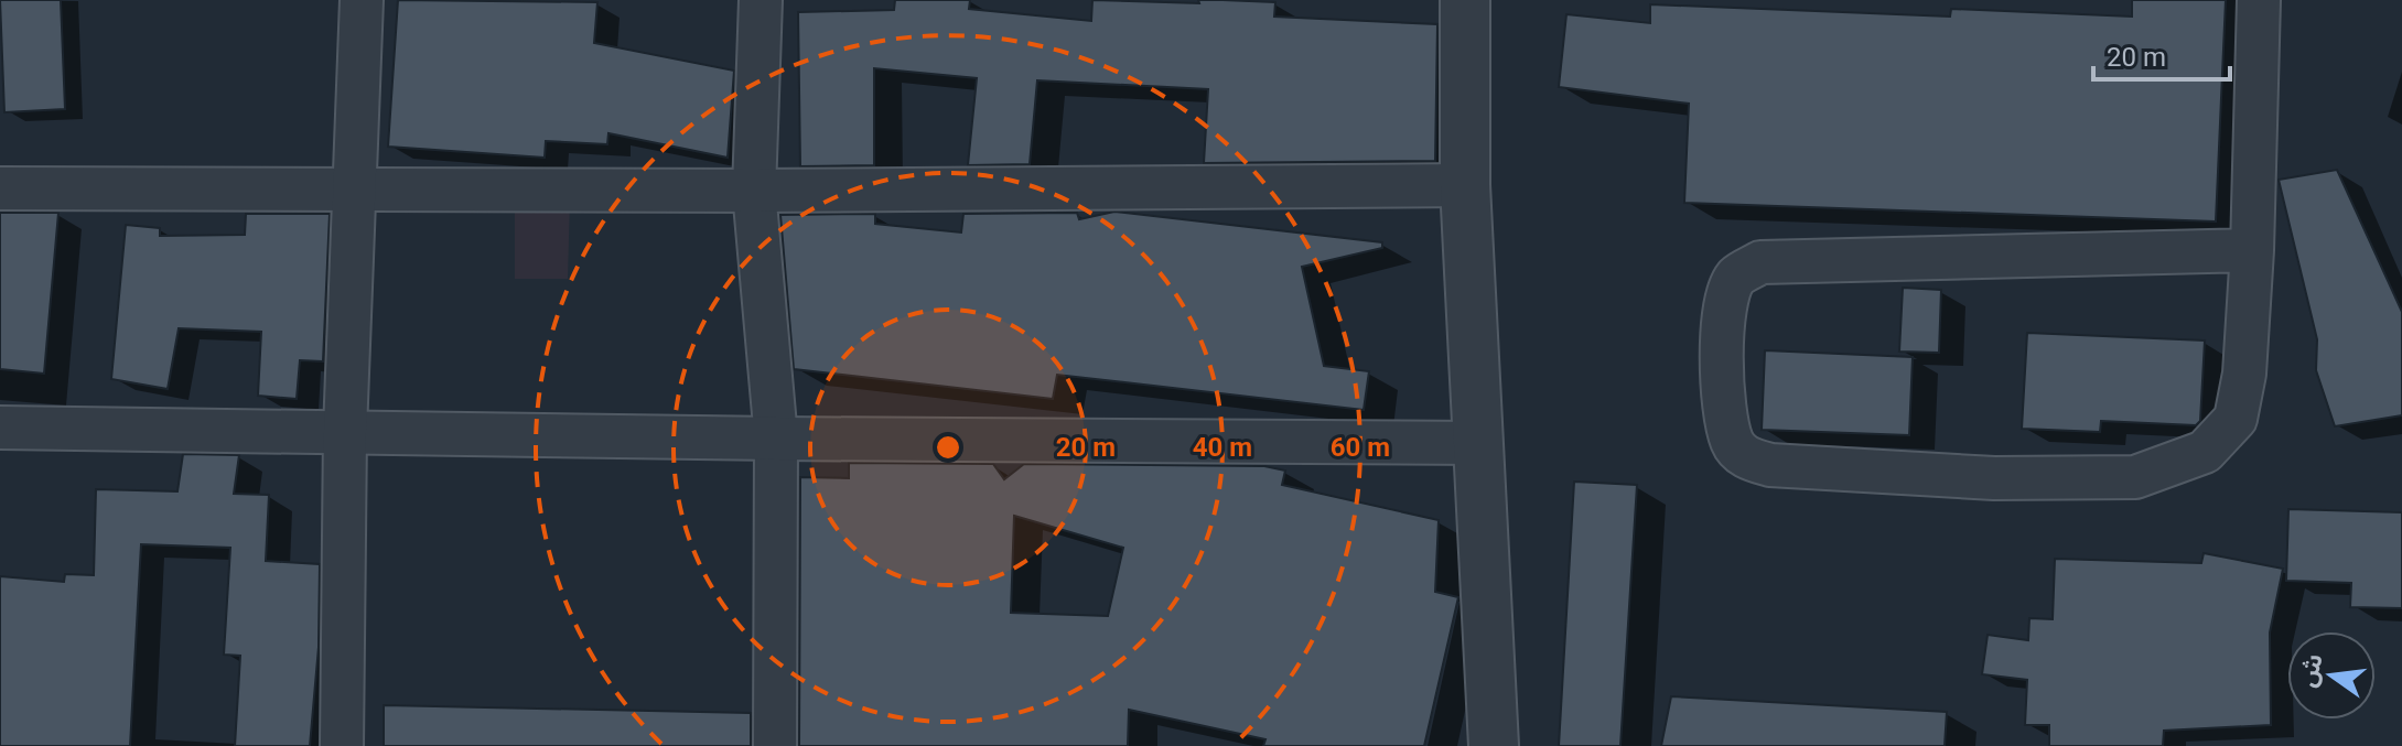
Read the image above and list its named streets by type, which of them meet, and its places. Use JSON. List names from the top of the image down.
{
  "scale_bar": "20 m",
  "north": "left",
  "rings": ["20 m", "40 m", "60 m"]
}
